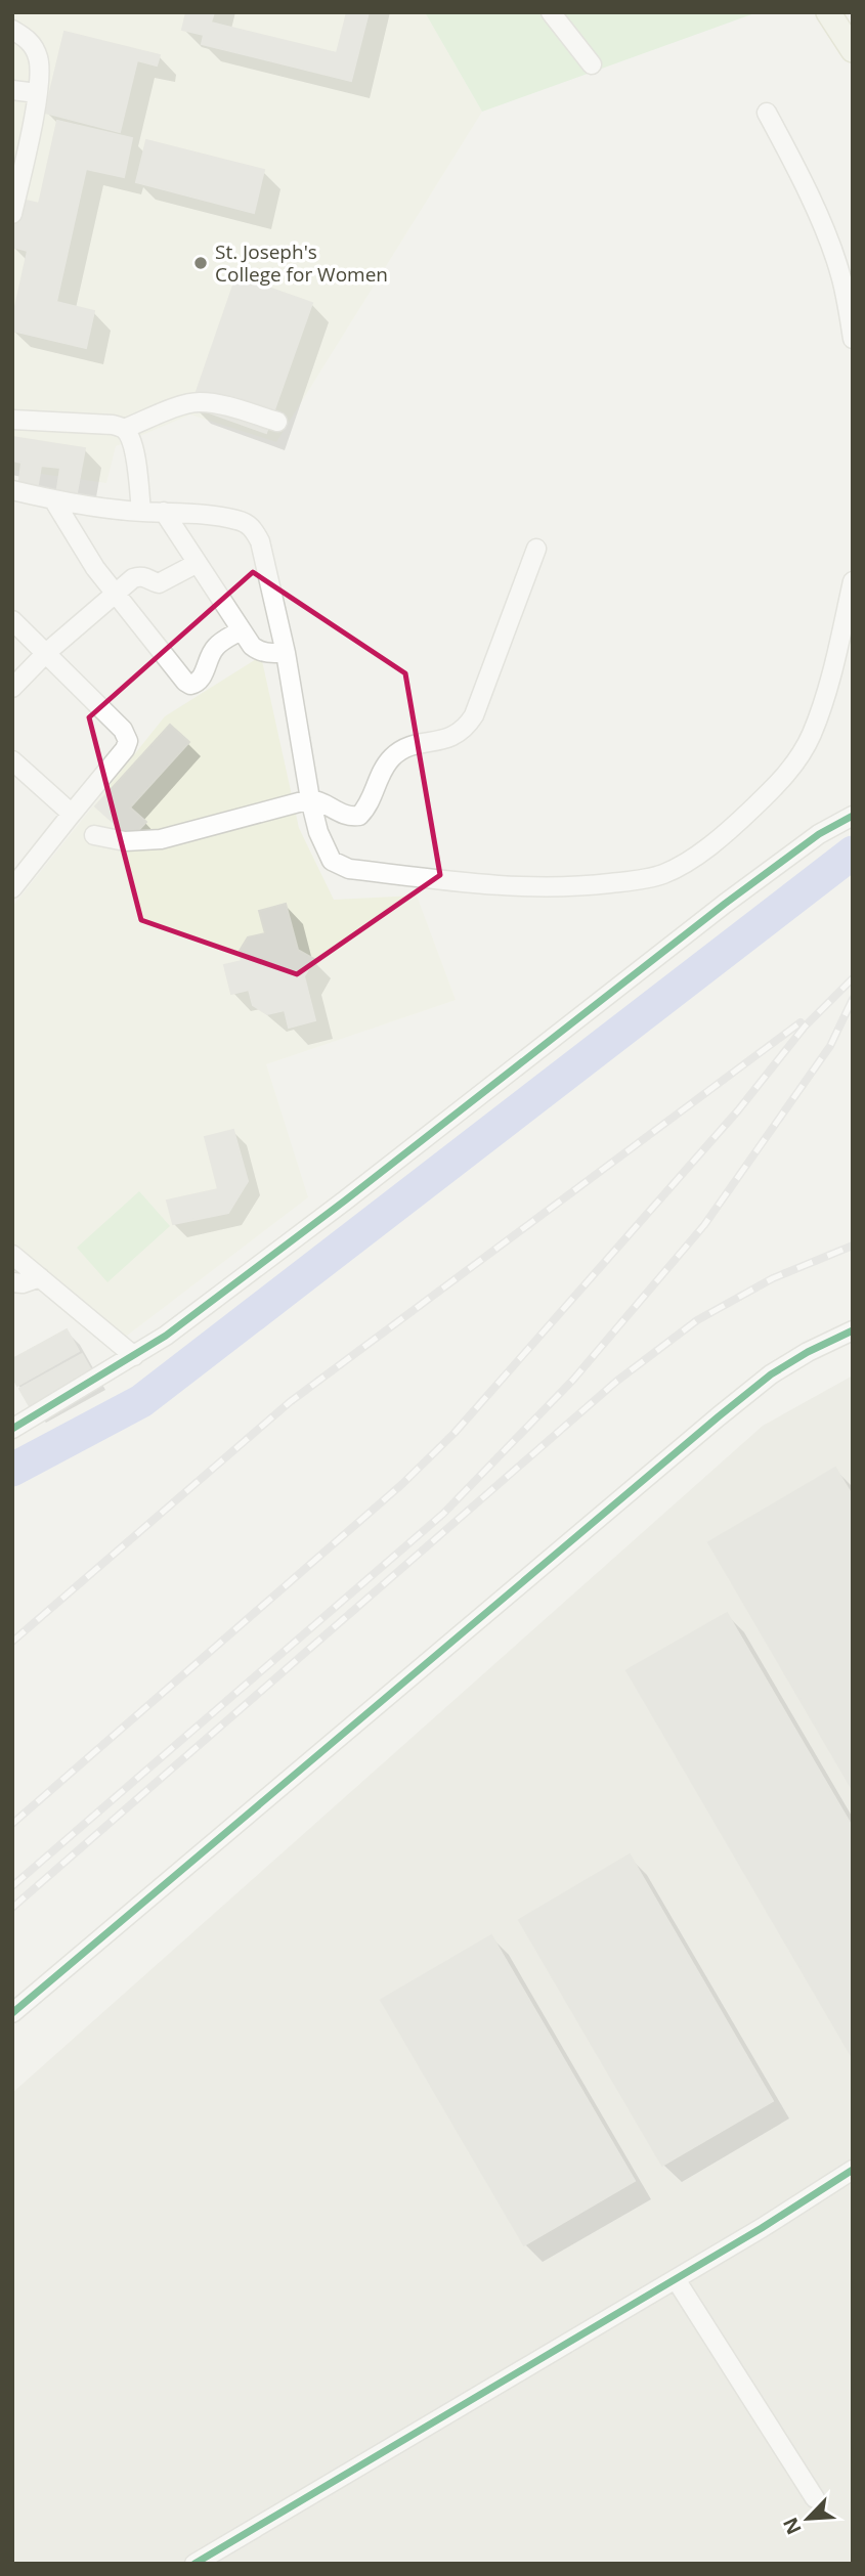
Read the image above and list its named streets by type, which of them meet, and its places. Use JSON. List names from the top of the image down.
{
  "places": ["St. Joseph's College for Women"],
  "north": "bottom left"
}
